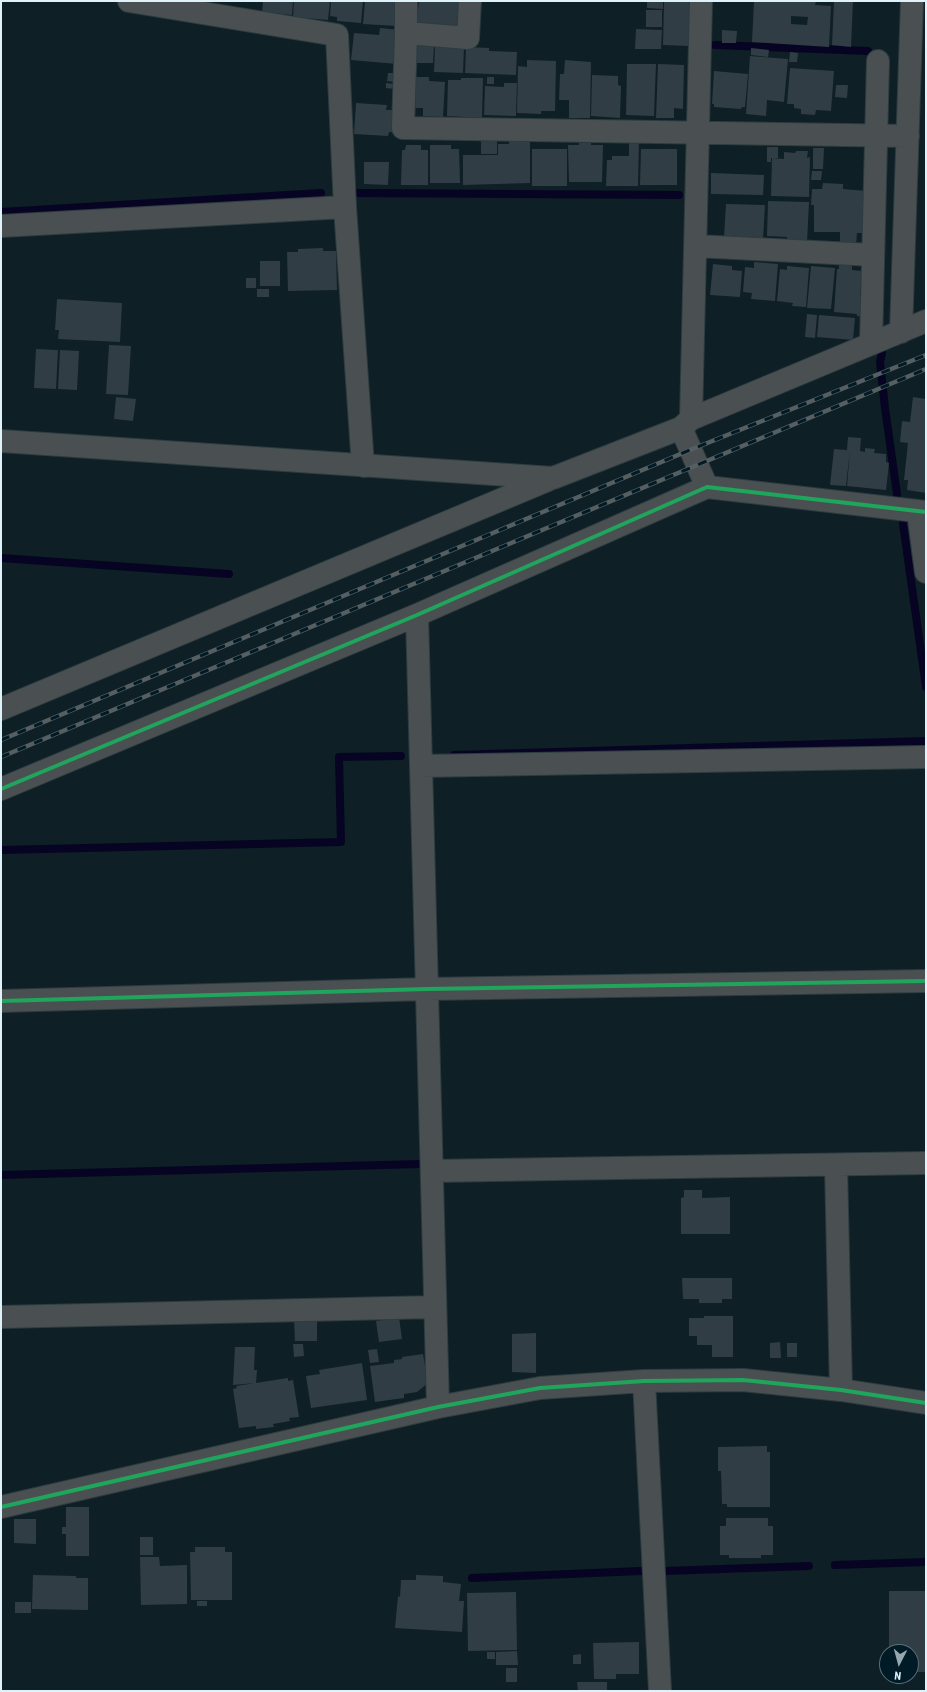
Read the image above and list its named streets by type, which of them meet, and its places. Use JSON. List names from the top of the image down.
{
  "north": "bottom"
}
